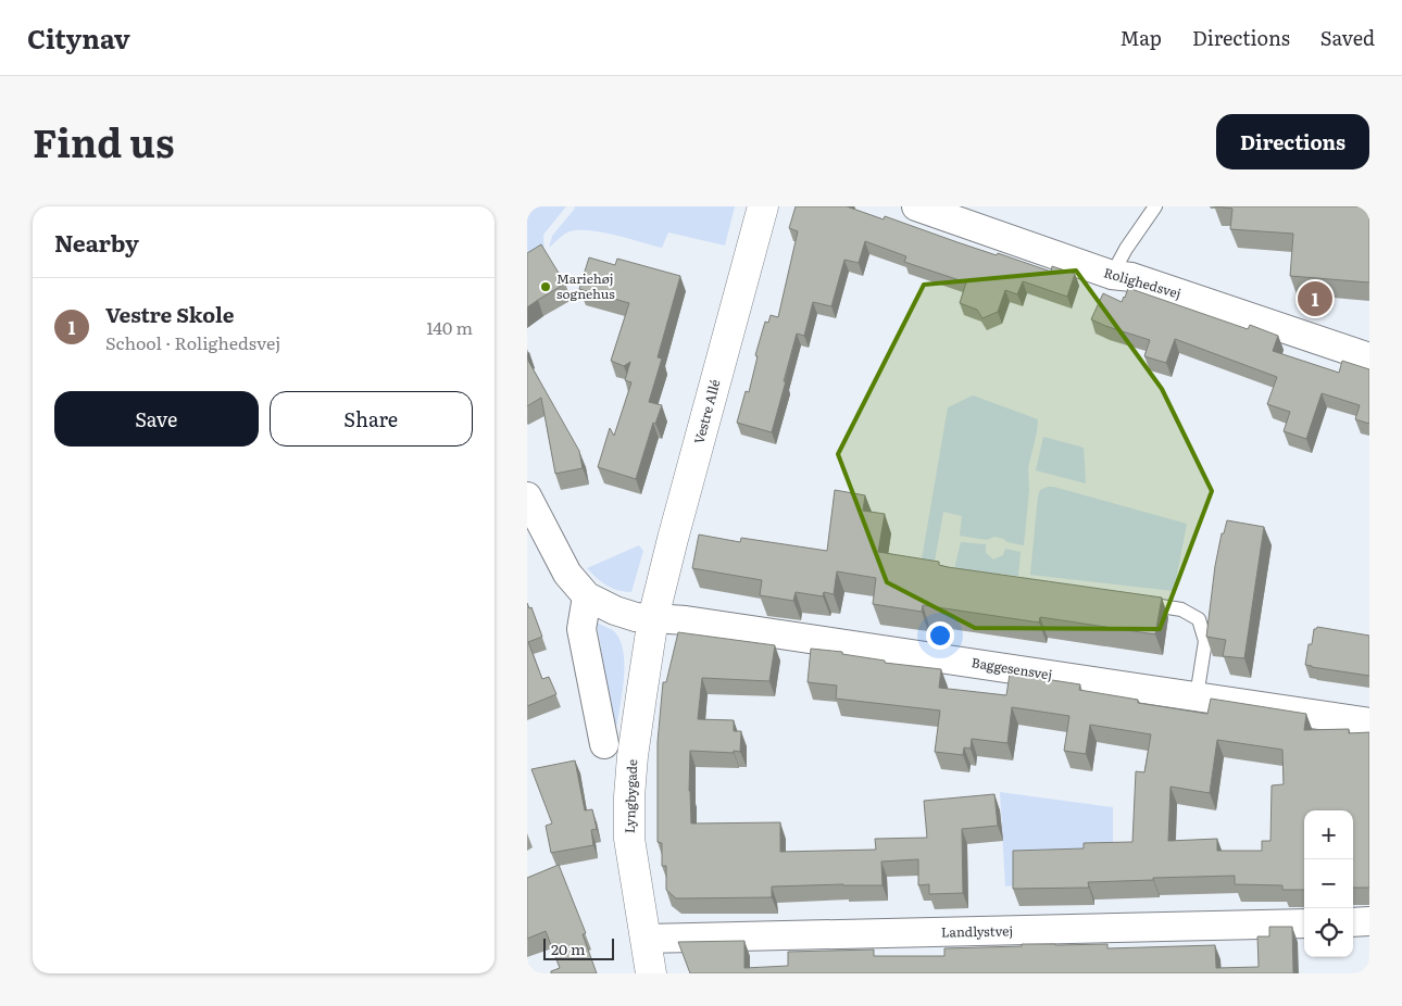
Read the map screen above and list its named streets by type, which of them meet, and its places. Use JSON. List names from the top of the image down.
{
  "streets": {
    "street": [
      "Rolighedsvej",
      "Vestre Allé",
      "Baggesensvej",
      "Lyngbygade",
      "Landlystvej"
    ]
  },
  "crossings": [
    ["Vestre Allé", "Baggesensvej"],
    ["Vestre Allé", "Lyngbygade"],
    ["Baggesensvej", "Lyngbygade"],
    ["Lyngbygade", "Landlystvej"]
  ],
  "places": ["Mariehøj sognehus"],
  "scale_bar": "20 m",
  "page": {
    "header": "Citynav",
    "nav": ["Map", "Directions", "Saved"],
    "title": "Find us",
    "buttons": [
      "Directions",
      ["Save", "Share"]
    ],
    "heading": "Nearby",
    "list": [
      {
        "mark": "1",
        "name": "Vestre Skole",
        "note": "School · Rolighedsvej",
        "value": "140 m"
      }
    ],
    "pins": "1",
    "map_buttons": ["+", "−"],
    "scale": "20 m"
  }
}
